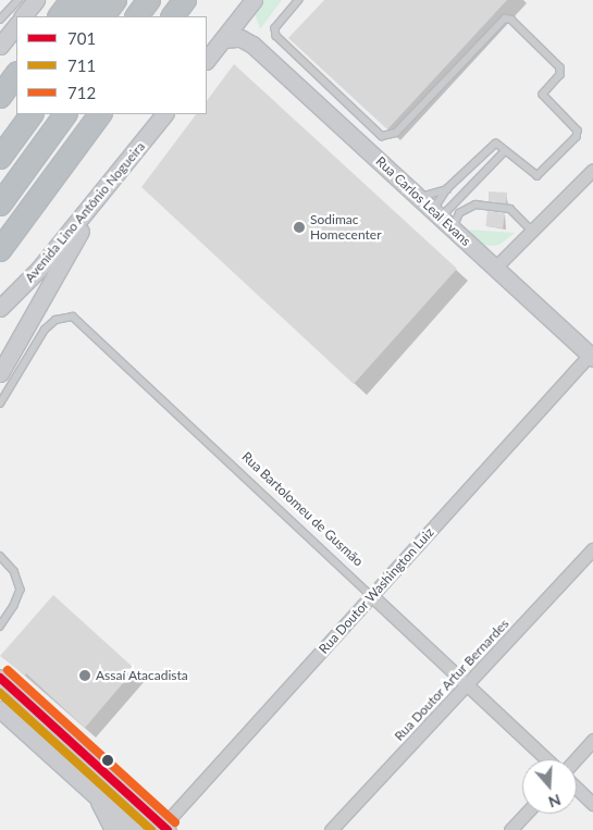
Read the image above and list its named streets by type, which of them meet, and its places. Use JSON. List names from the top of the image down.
{
  "streets": {
    "main road": ["Rua Carlos Leal Evans", "Avenida Lino Antônio Nogueira"],
    "street": ["Rua Bartolomeu de Gusmão", "Rua Doutor Washington Luiz", "Rua Doutor Artur Bernardes"]
  },
  "crossings": [
    ["Rua Carlos Leal Evans", "Rua Doutor Washington Luiz"],
    ["Rua Bartolomeu de Gusmão", "Rua Doutor Washington Luiz"],
    ["Rua Bartolomeu de Gusmão", "Rua Doutor Artur Bernardes"]
  ],
  "places": ["Sodimac Homecenter", "Assaí Atacadista"],
  "lines": ["transit line 712", "transit line 701", "transit line 711"],
  "legend": ["701", "711", "712"],
  "north": "bottom"
}
